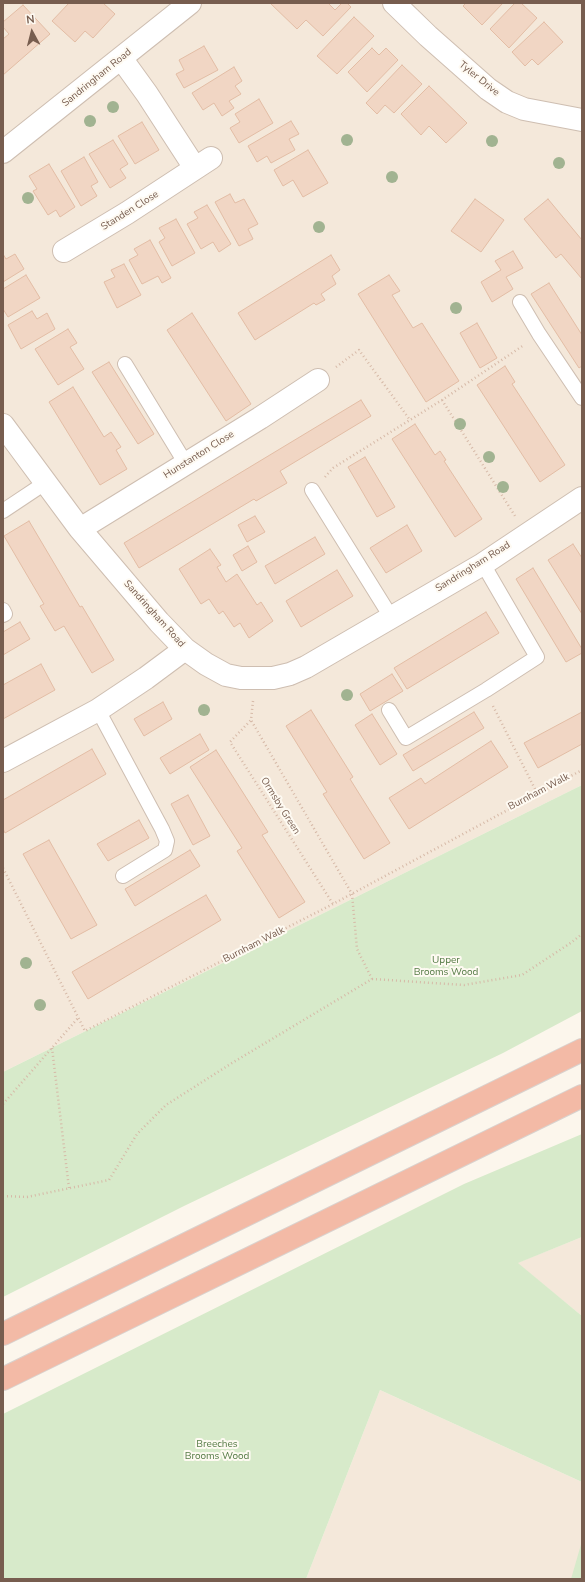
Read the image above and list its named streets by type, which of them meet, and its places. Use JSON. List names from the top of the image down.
{
  "streets": {
    "street": [
      "Sandringham Road",
      "Tyler Drive",
      "Standen Close",
      "Hunstanton Close"
    ],
    "path": ["Burnham Walk", "Ormsby Green"]
  },
  "crossings": [
    ["Sandringham Road", "Standen Close"],
    ["Sandringham Road", "Hunstanton Close"],
    ["Burnham Walk", "Ormsby Green"]
  ],
  "parks": ["Upper Brooms Wood", "Breeches Brooms Wood"],
  "north": "top"
}
